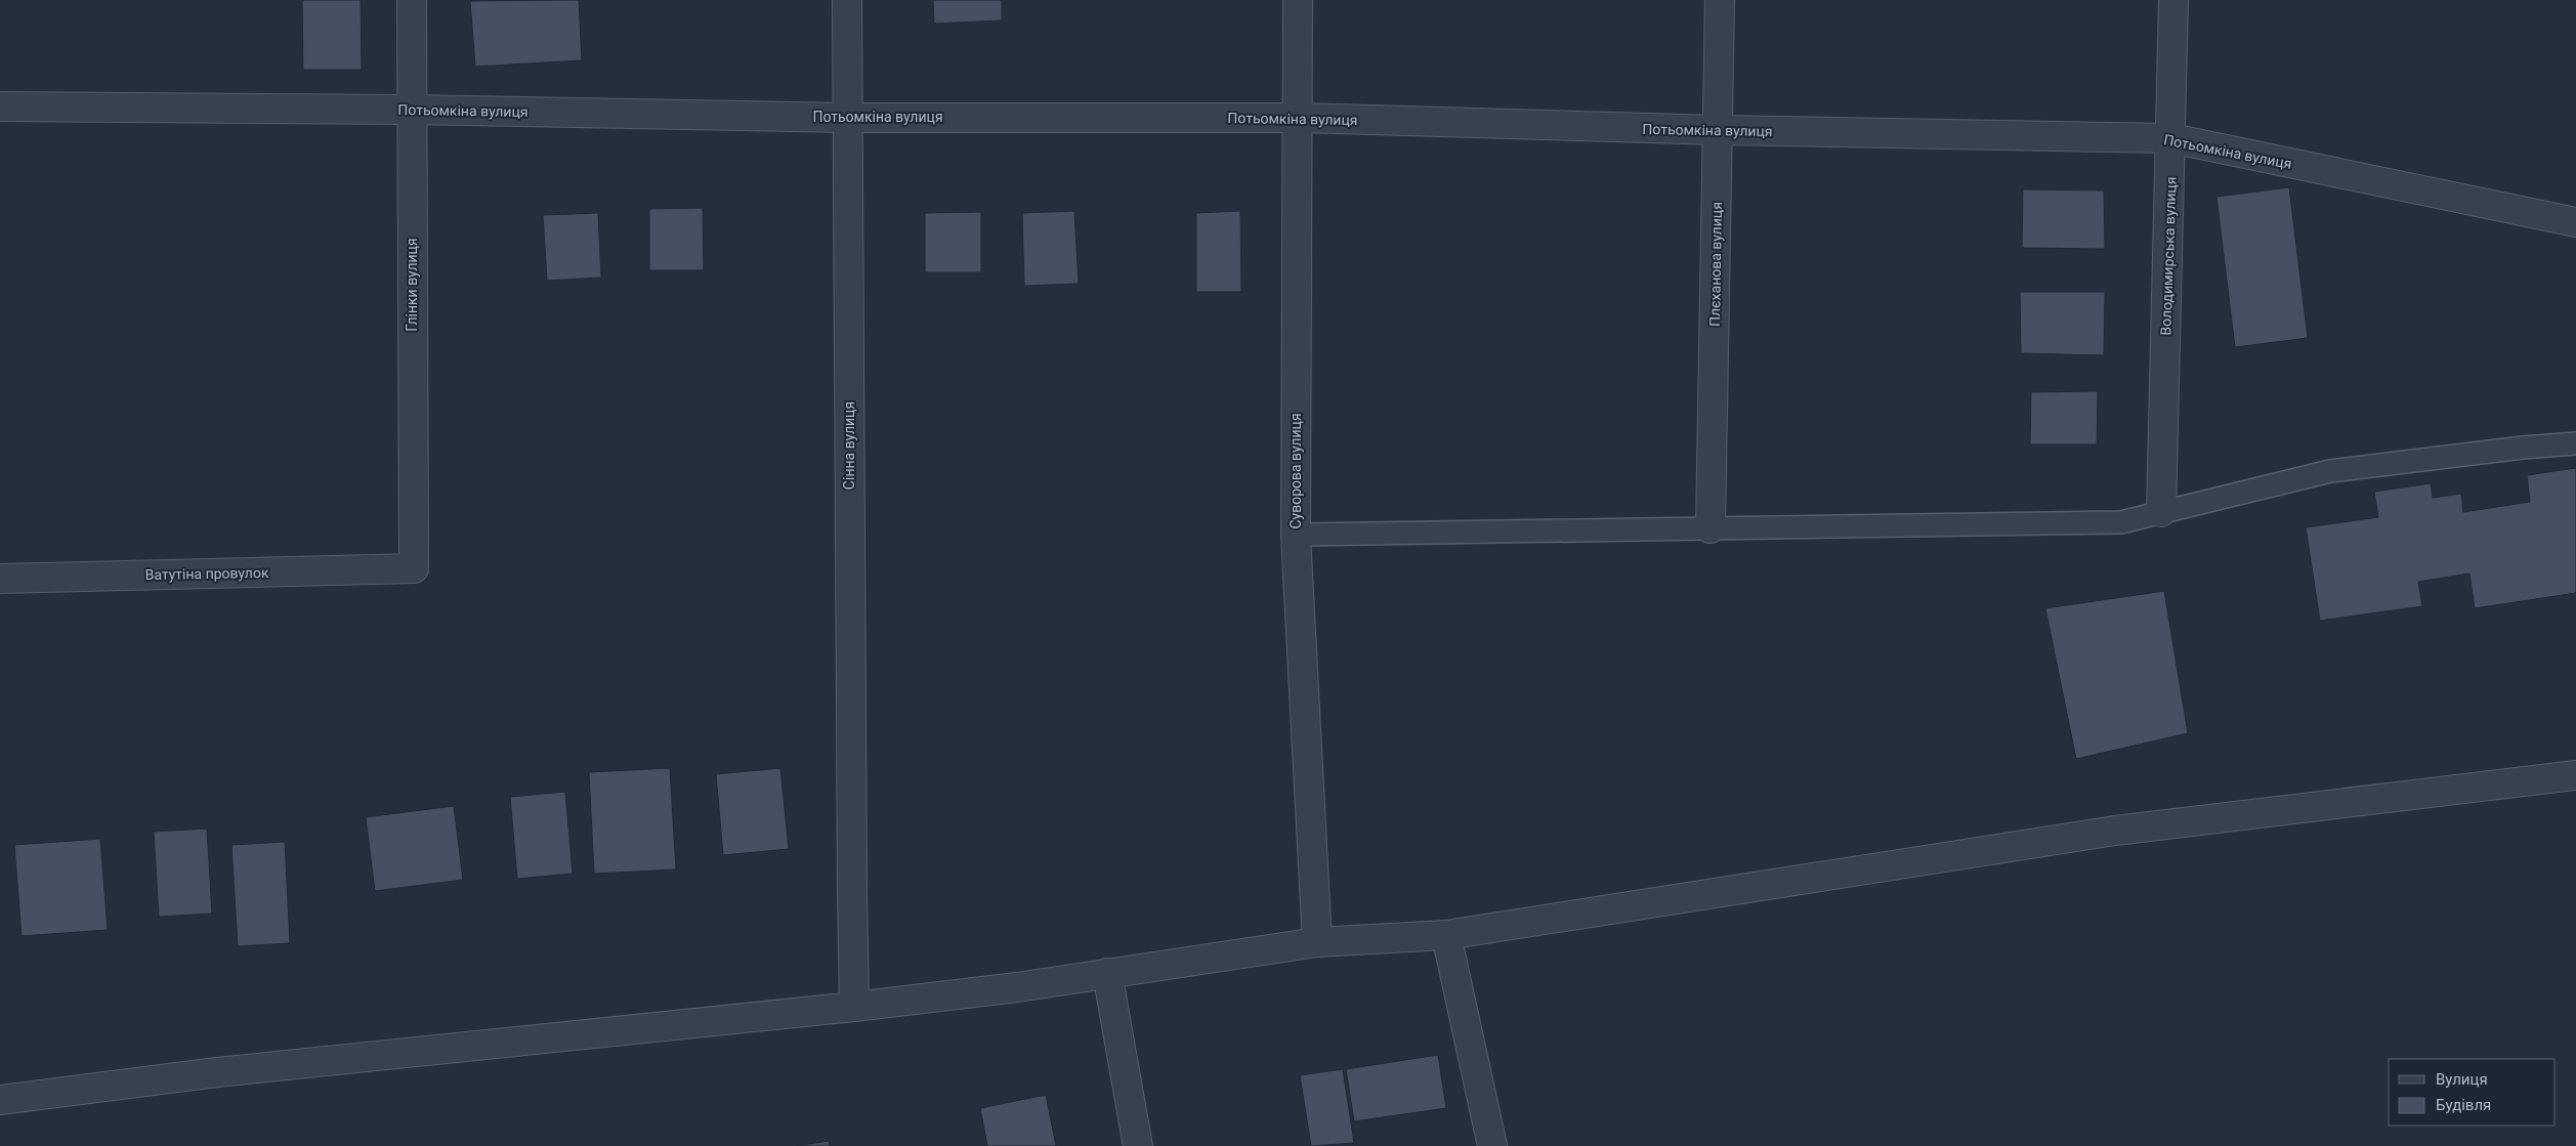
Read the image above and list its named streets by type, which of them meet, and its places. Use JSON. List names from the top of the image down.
{
  "streets": {
    "street": [
      "Потьомкіна вулиця",
      "Володимирська вулиця",
      "Плєханова вулиця",
      "Глінки вулиця",
      "Сінна вулиця",
      "Суворова вулиця",
      "Ватутіна провулок"
    ]
  },
  "crossings": [
    ["Потьомкіна вулиця", "Володимирська вулиця"],
    ["Потьомкіна вулиця", "Плєханова вулиця"],
    ["Потьомкіна вулиця", "Глінки вулиця"],
    ["Потьомкіна вулиця", "Сінна вулиця"],
    ["Потьомкіна вулиця", "Суворова вулиця"],
    ["Глінки вулиця", "Ватутіна провулок"]
  ],
  "legend": ["Вулиця", "Будівля"]
}
